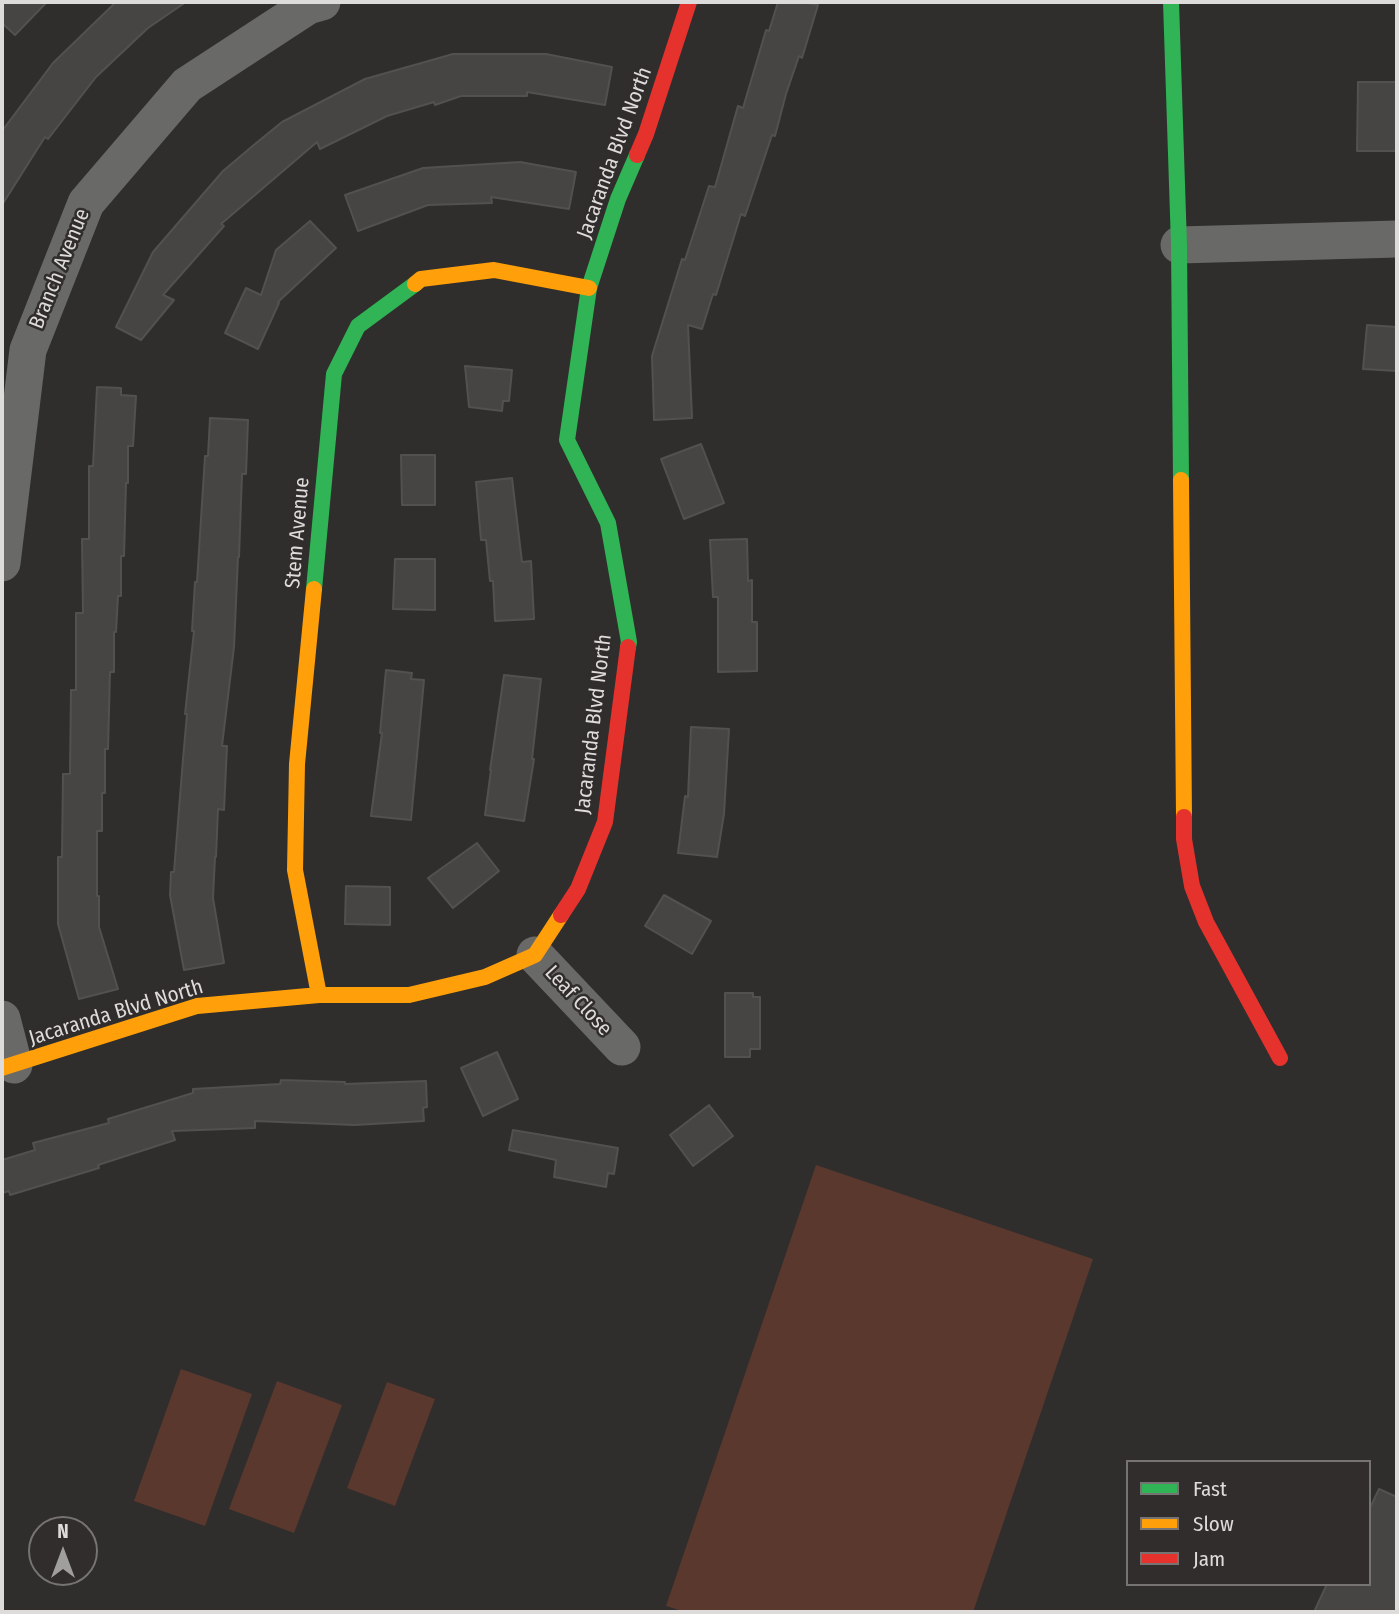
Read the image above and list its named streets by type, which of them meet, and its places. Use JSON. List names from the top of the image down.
{
  "streets": {
    "street": [
      "Jacaranda Blvd North",
      "Branch Avenue",
      "Stem Avenue",
      "Leaf Close"
    ]
  },
  "crossings": [
    ["Jacaranda Blvd North", "Stem Avenue"],
    ["Jacaranda Blvd North", "Leaf Close"]
  ],
  "legend": ["Fast", "Slow", "Jam"],
  "north": "top"
}
